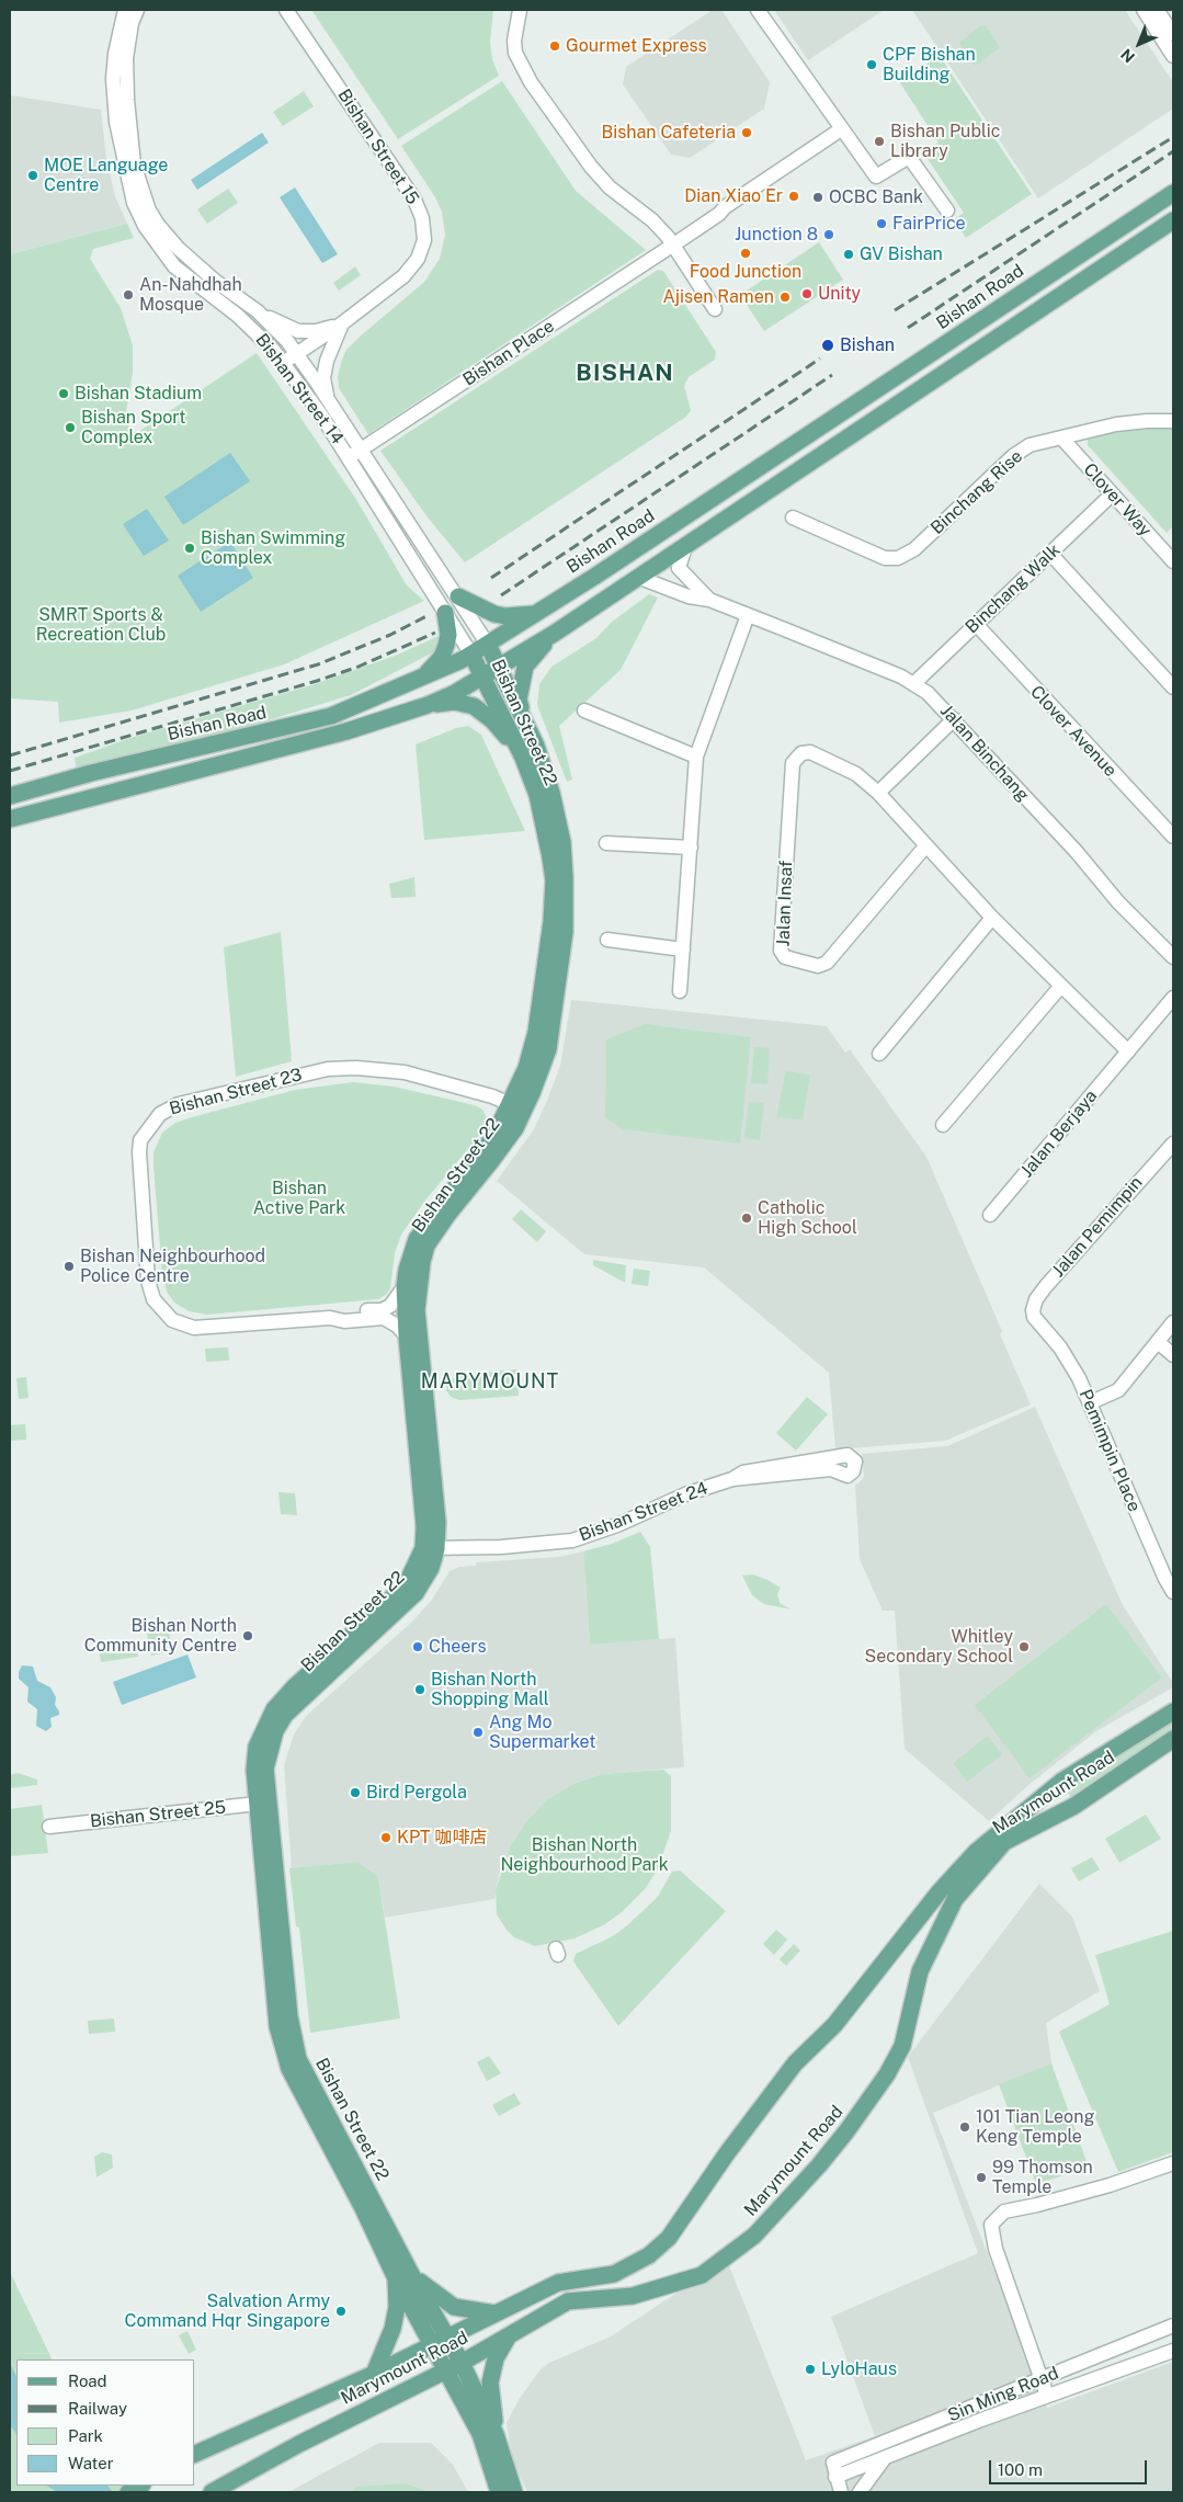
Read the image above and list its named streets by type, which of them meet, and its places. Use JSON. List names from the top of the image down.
{
  "streets": {
    "main road": ["Bishan Road", "Bishan Street 22", "Marymount Road"],
    "street": [
      "Bishan Street 15",
      "Bishan Place",
      "Bishan Street 14",
      "Binchang Rise",
      "Clover Way",
      "Binchang Walk",
      "Clover Avenue",
      "Jalan Binchang",
      "Jalan Insaf",
      "Bishan Street 23",
      "Jalan Berjaya",
      "Jalan Pemimpin",
      "Pemimpin Place",
      "Bishan Street 24",
      "Bishan Street 25",
      "Sin Ming Road"
    ]
  },
  "crossings": [
    ["Bishan Street 15", "Bishan Street 14"],
    ["Bishan Road", "Bishan Street 14"],
    ["Bishan Road", "Bishan Street 22"],
    ["Bishan Place", "Bishan Street 14"],
    ["Bishan Street 14", "Bishan Street 22"],
    ["Binchang Rise", "Clover Way"],
    ["Clover Way", "Binchang Walk"],
    ["Binchang Walk", "Clover Avenue"],
    ["Binchang Walk", "Jalan Binchang"],
    ["Bishan Street 22", "Bishan Street 23"],
    ["Bishan Street 22", "Bishan Street 24"],
    ["Bishan Street 22", "Marymount Road"],
    ["Bishan Street 22", "Bishan Street 25"],
    ["Jalan Pemimpin", "Pemimpin Place"]
  ],
  "districts": ["BISHAN", "MARYMOUNT"],
  "parks": ["SMRT Sports & Recreation Club", "Bishan Active Park", "Bishan North Neighbourhood Park"],
  "places": [
    "Gourmet Express",
    "CPF Bishan Building",
    "Bishan Cafeteria",
    "Bishan Public Library",
    "MOE Language Centre",
    "Dian Xiao Er",
    "OCBC Bank",
    "FairPrice",
    "Junction 8",
    "Food Junction",
    "GV Bishan",
    "Unity",
    "An-Nahdhah Mosque",
    "Ajisen Ramen",
    "Bishan",
    "Bishan Stadium",
    "Bishan Sport Complex",
    "Bishan Swimming Complex",
    "Catholic High School",
    "Bishan Neighbourhood Police Centre",
    "Bishan North Community Centre",
    "Cheers",
    "Whitley Secondary School",
    "Bishan North Shopping Mall",
    "Ang Mo Supermarket",
    "Bird Pergola",
    "KPT 咖啡店",
    "101 Tian Leong Keng Temple",
    "99 Thomson Temple",
    "Salvation Army Command Hqr Singapore",
    "LyloHaus"
  ],
  "legend": [
    "Road",
    "Railway",
    "Park",
    "Water"
  ],
  "scale_bar": "100 m",
  "north": "bottom left"
}
